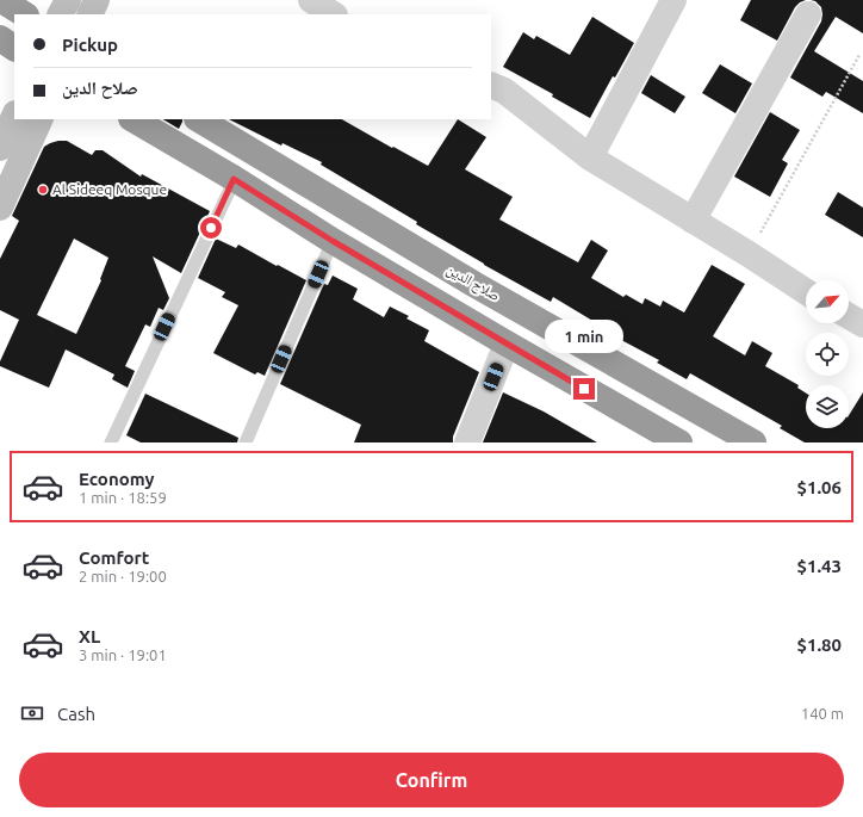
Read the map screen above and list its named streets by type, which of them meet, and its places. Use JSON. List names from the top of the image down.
{
  "streets": {
    "highway": ["صلاح الدين"]
  },
  "places": ["Al Sideeq Mosque"],
  "north": "top right",
  "page": {
    "banner": ["Pickup", "صلاح الدين"],
    "bubble": "1 min",
    "list": [
      {
        "name": "Economy",
        "note": "1 min · 18:59",
        "value": "$1.06"
      },
      {
        "name": "Comfort",
        "note": "2 min · 19:00",
        "value": "$1.43"
      },
      {
        "name": "XL",
        "note": "3 min · 19:01",
        "value": "$1.80"
      }
    ],
    "pay": ["Cash", "140 m"],
    "buttons": "Confirm"
  }
}
